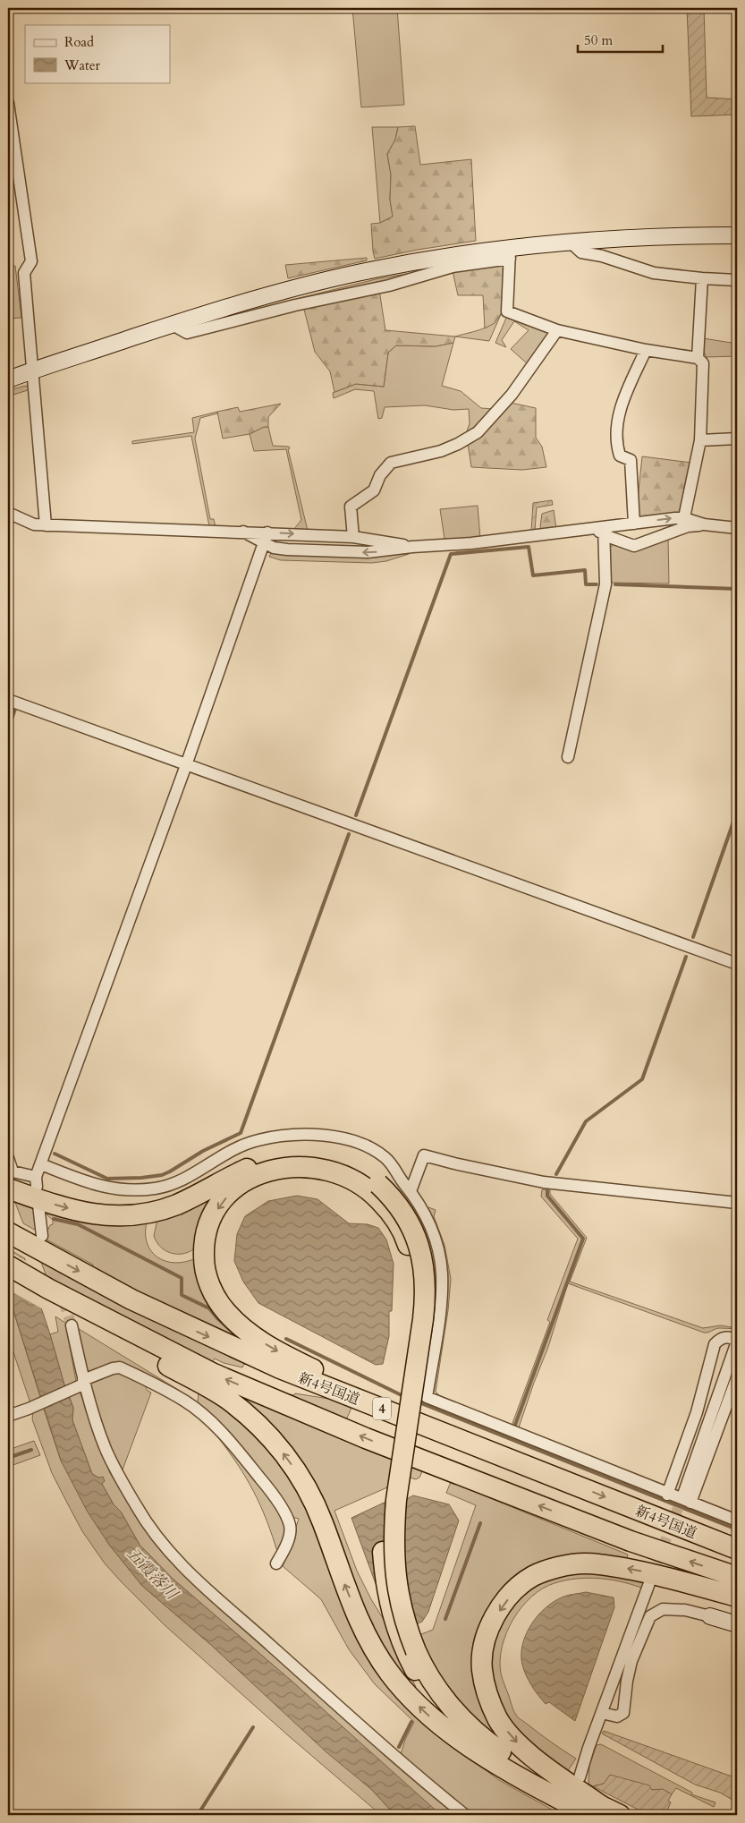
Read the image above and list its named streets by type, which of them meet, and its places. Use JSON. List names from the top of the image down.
{
  "streets": {
    "highway": ["新4号国道", "4"]
  },
  "water": ["五霞落川"],
  "legend": ["Road", "Water"],
  "scale_bar": "50 m"
}
